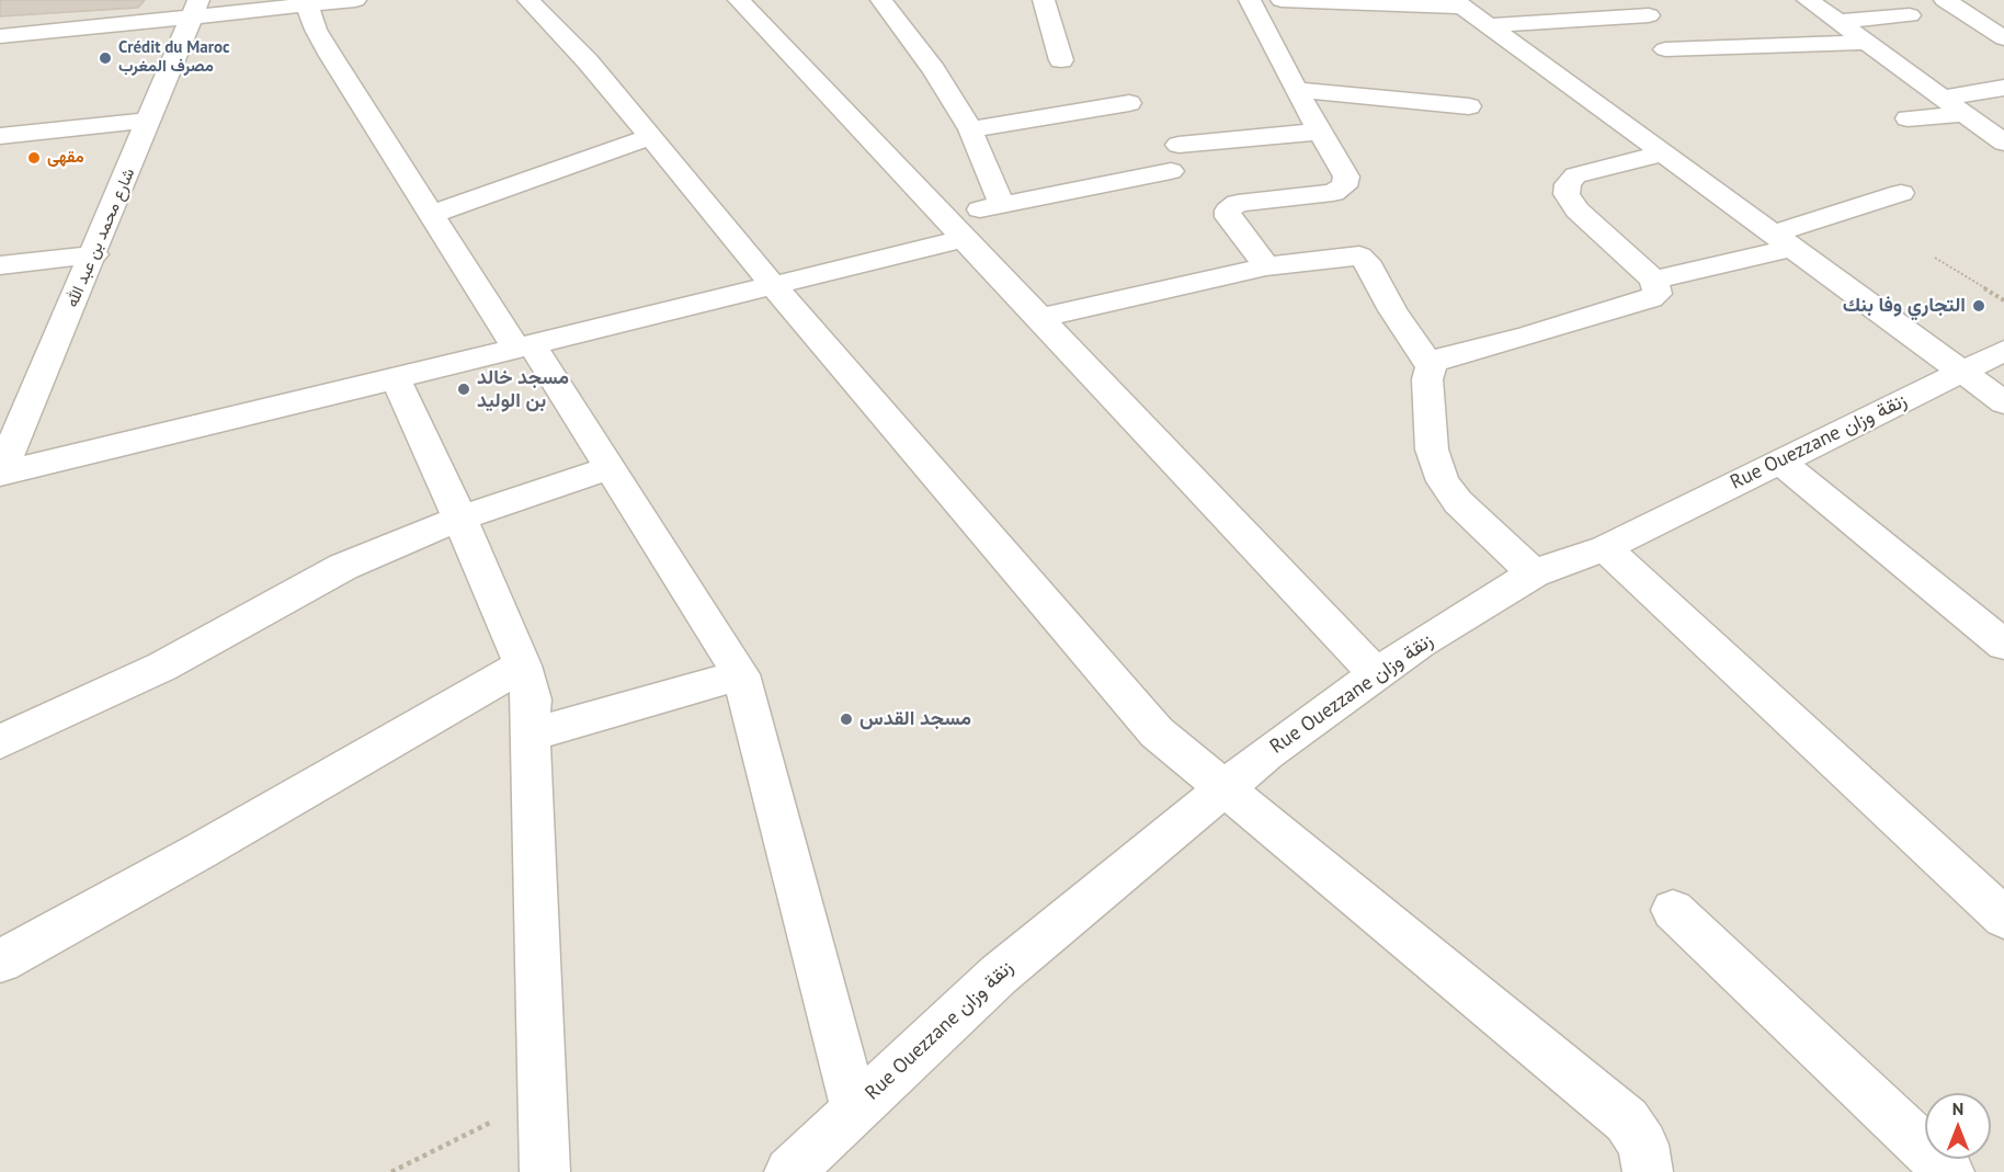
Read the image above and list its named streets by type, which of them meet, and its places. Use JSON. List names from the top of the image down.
{
  "streets": {
    "street": ["شارع محمد بن عبد الله", "Rue Ouezzane زنقة وزان"]
  },
  "places": [
    "Crédit du Maroc مصرف المغرب",
    "مقهى",
    "التجاري وفا بنك",
    "مسجد خالد بن الوليد",
    "مسجد القدس"
  ],
  "north": "top"
}
